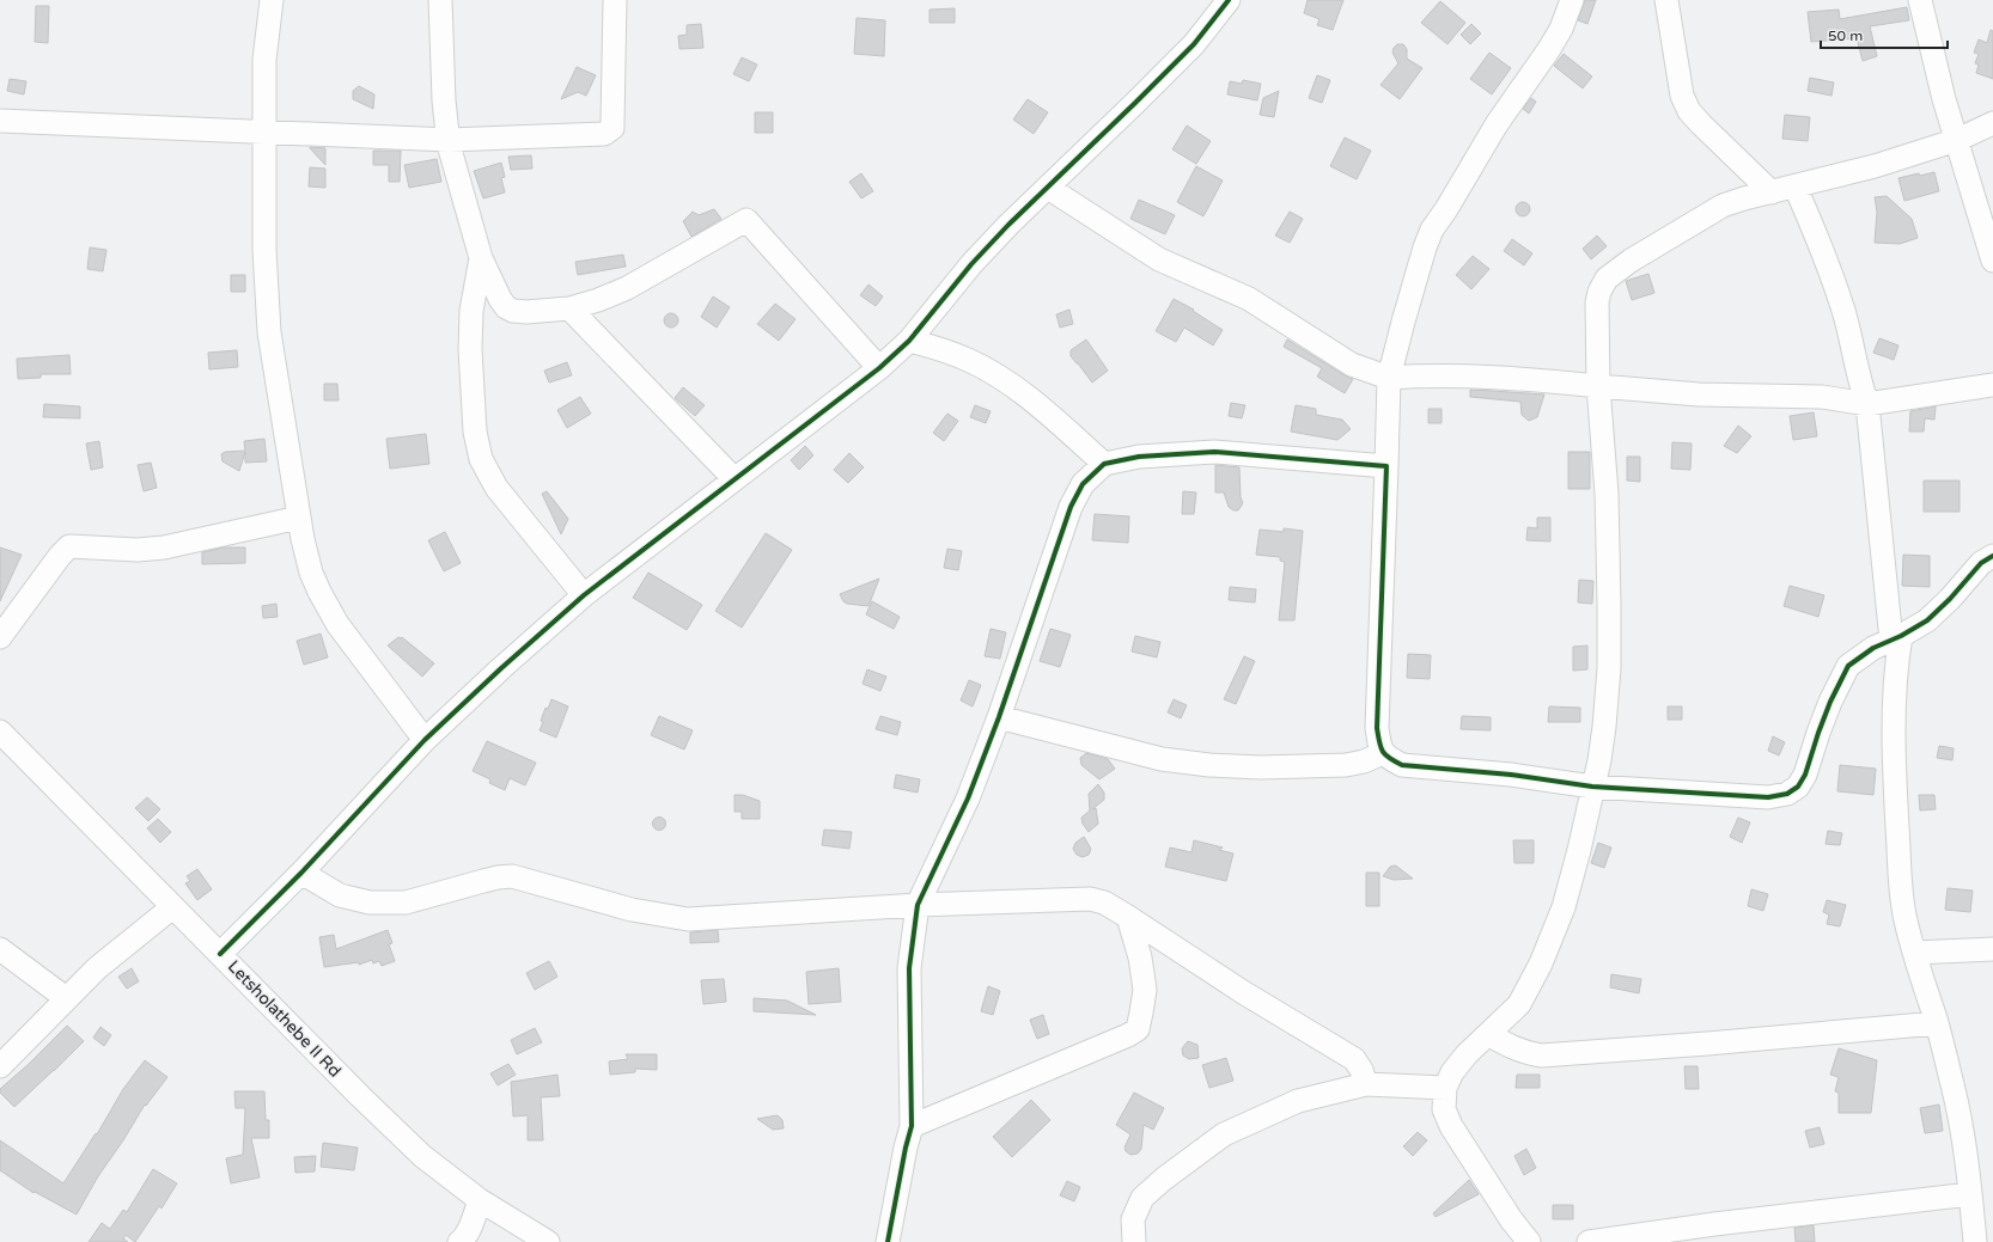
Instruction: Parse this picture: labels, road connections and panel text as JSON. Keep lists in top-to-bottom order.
{
  "streets": {
    "street": ["Letsholathebe II Rd"]
  },
  "scale_bar": "50 m"
}
